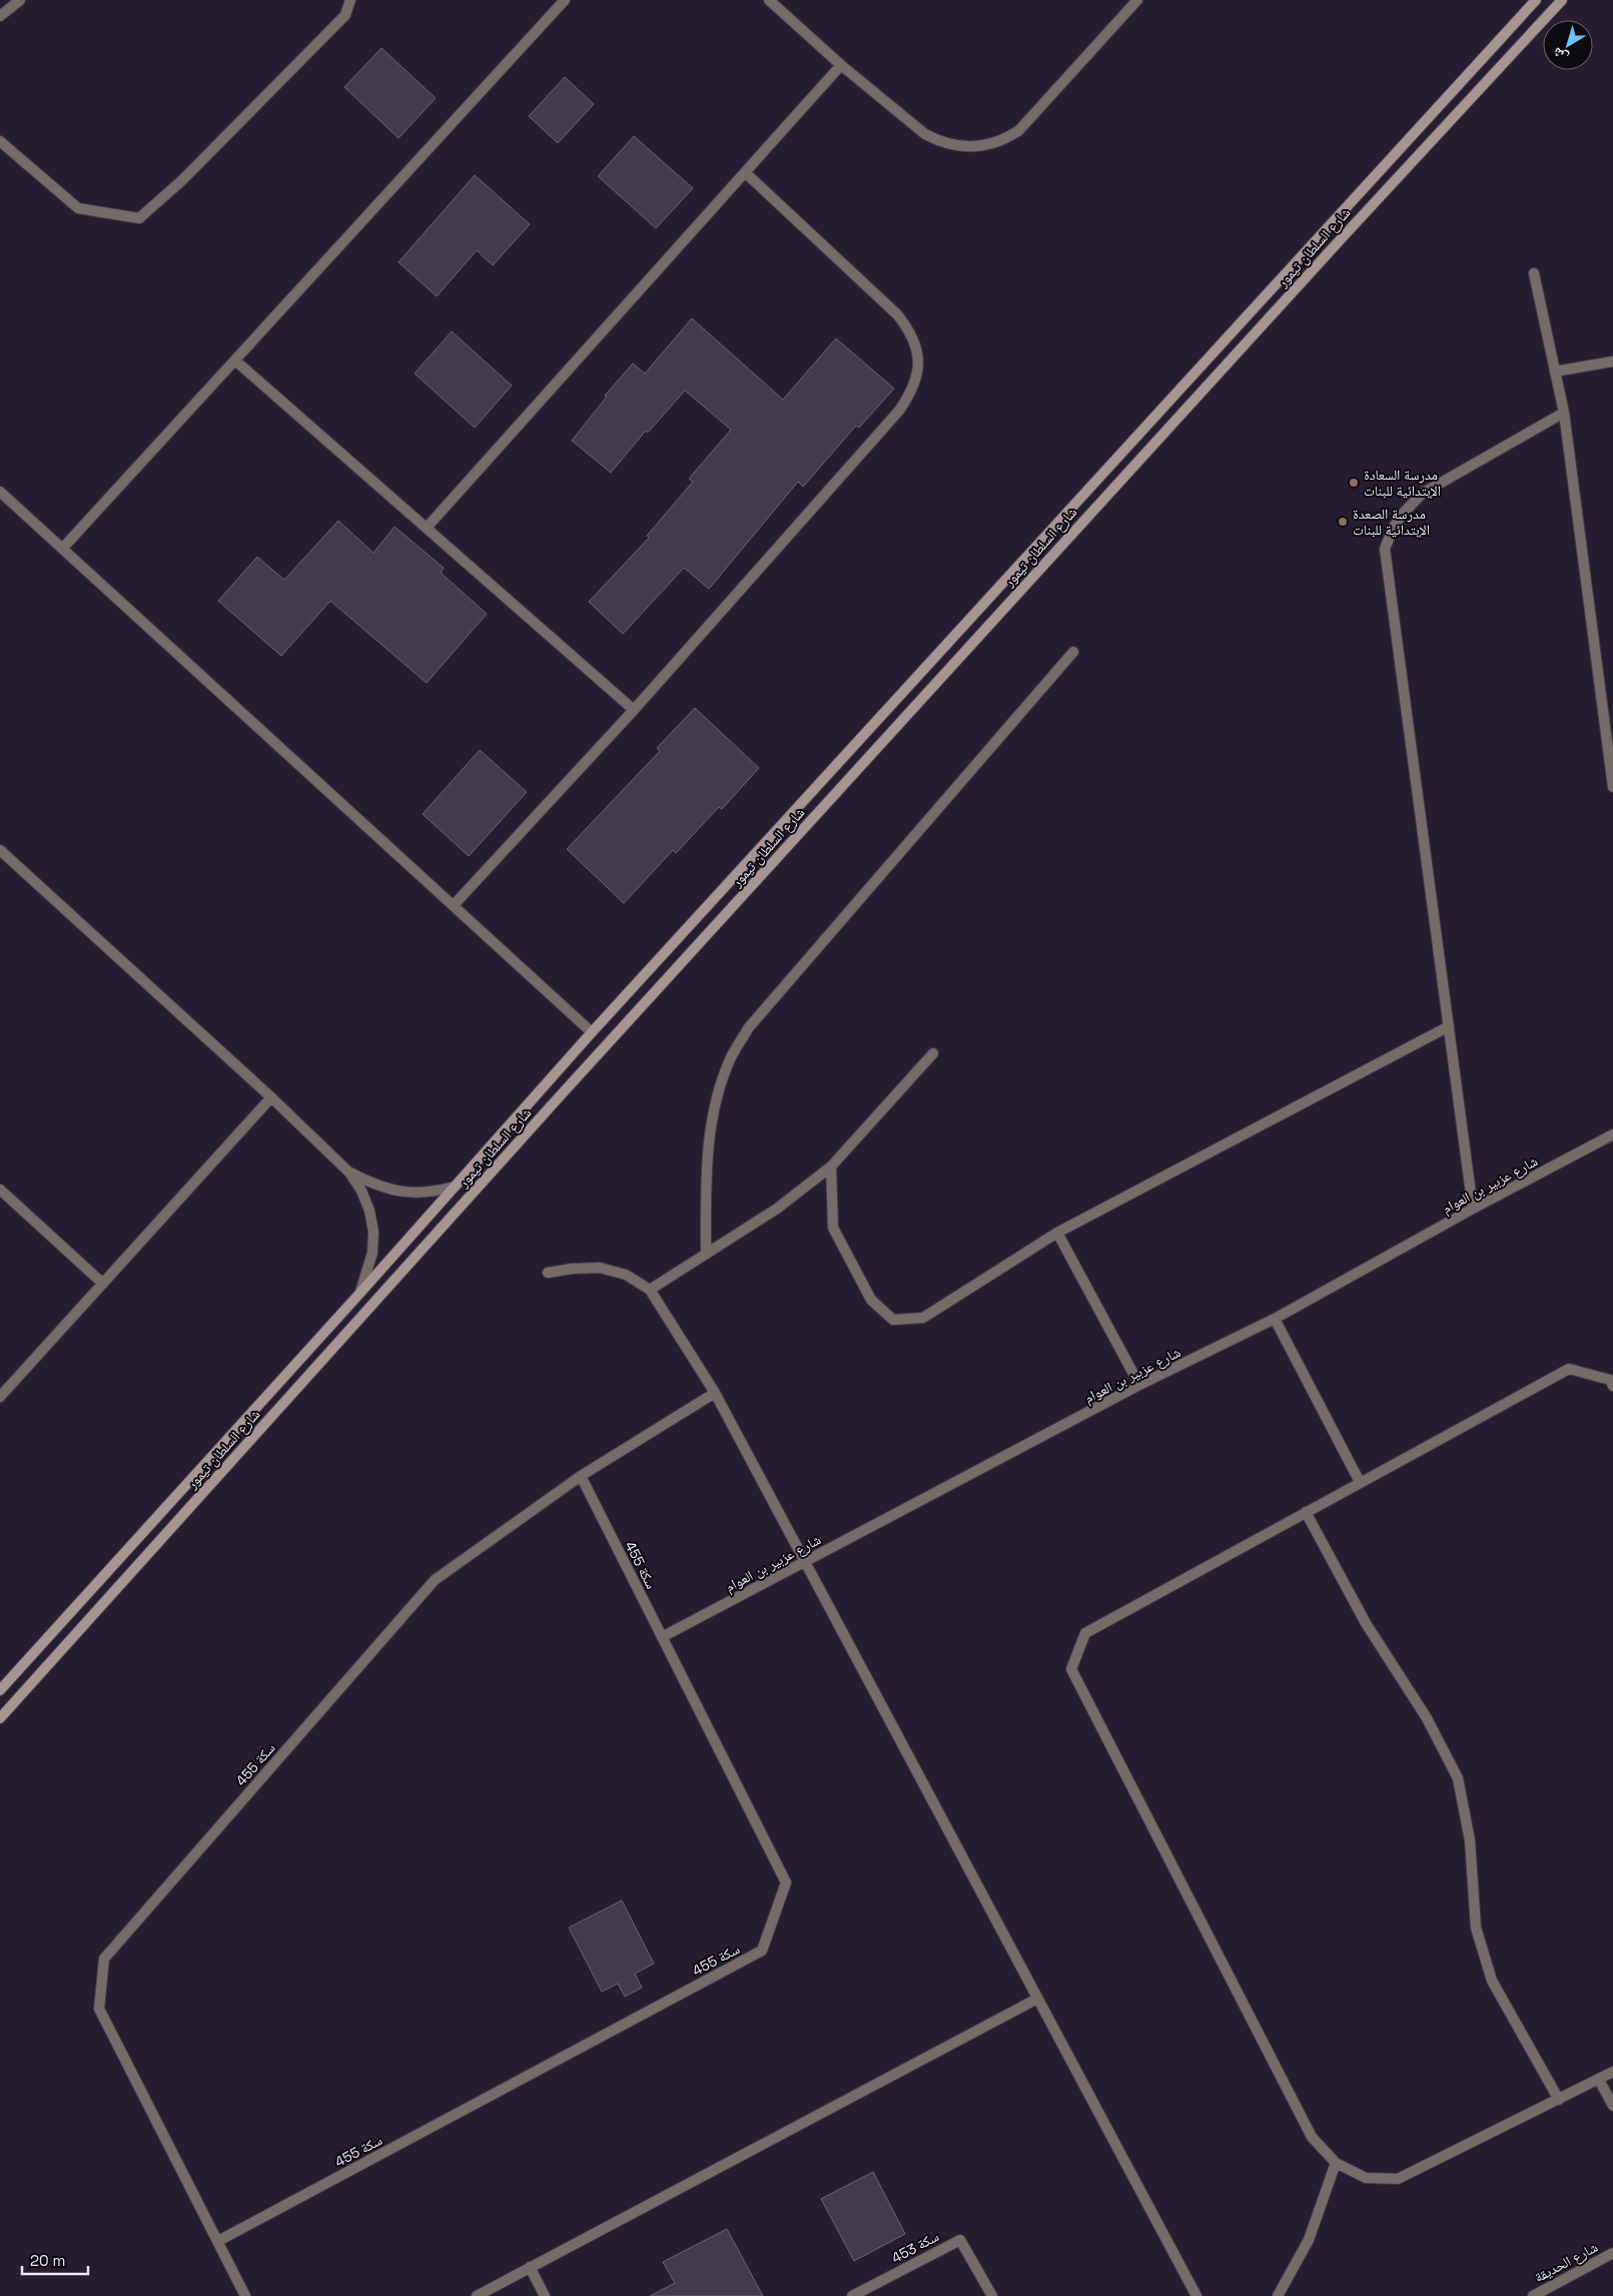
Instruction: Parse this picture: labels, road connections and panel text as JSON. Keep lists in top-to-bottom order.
{
  "streets": {
    "main road": ["شارع السلطان تيمور"],
    "street": [
      "شارع عزبير بن العوام",
      "سكة 455",
      "سكة 453",
      "شارع الحديقة"
    ]
  },
  "crossings": [
    ["شارع عزبير بن العوام", "سكة 455"]
  ],
  "places": ["مدرسة السعادة الإبتدائية للبنات", "مدرسة الصعدة الإبتدائية للبنات"],
  "scale_bar": "20 m",
  "north": "bottom left"
}
